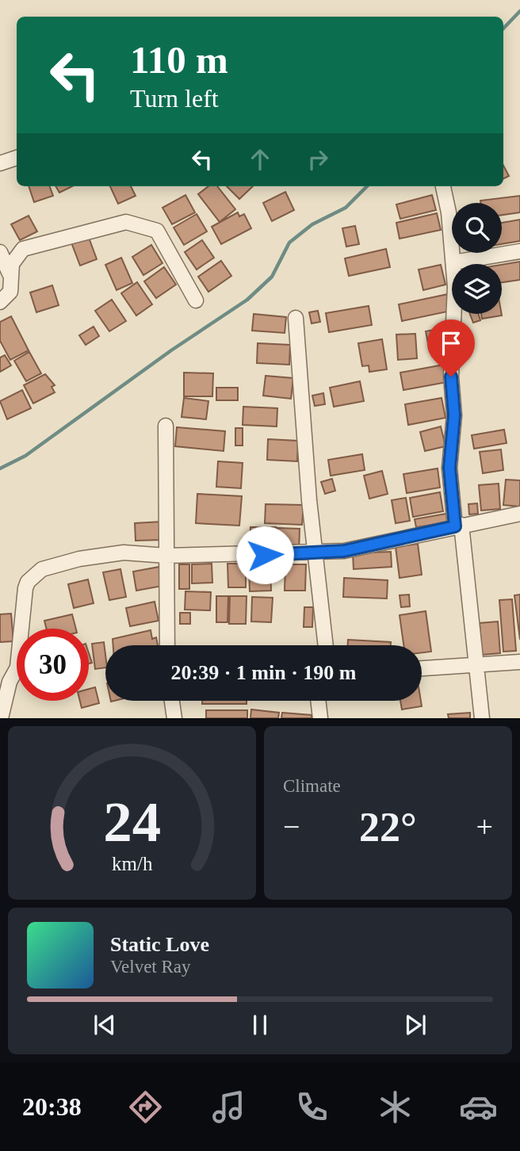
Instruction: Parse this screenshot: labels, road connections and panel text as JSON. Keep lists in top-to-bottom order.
{
  "page": {
    "turn": ["110 m", "Turn left"],
    "limit": "30",
    "trip": "20:39 · 1 min · 190 m",
    "tile": "Climate",
    "heat": ["−", "22°", "+"],
    "song": ["Static Love", "Velvet Ray"],
    "tabs": "20:38",
    "gauge": ["24", "km/h"]
  }
}
